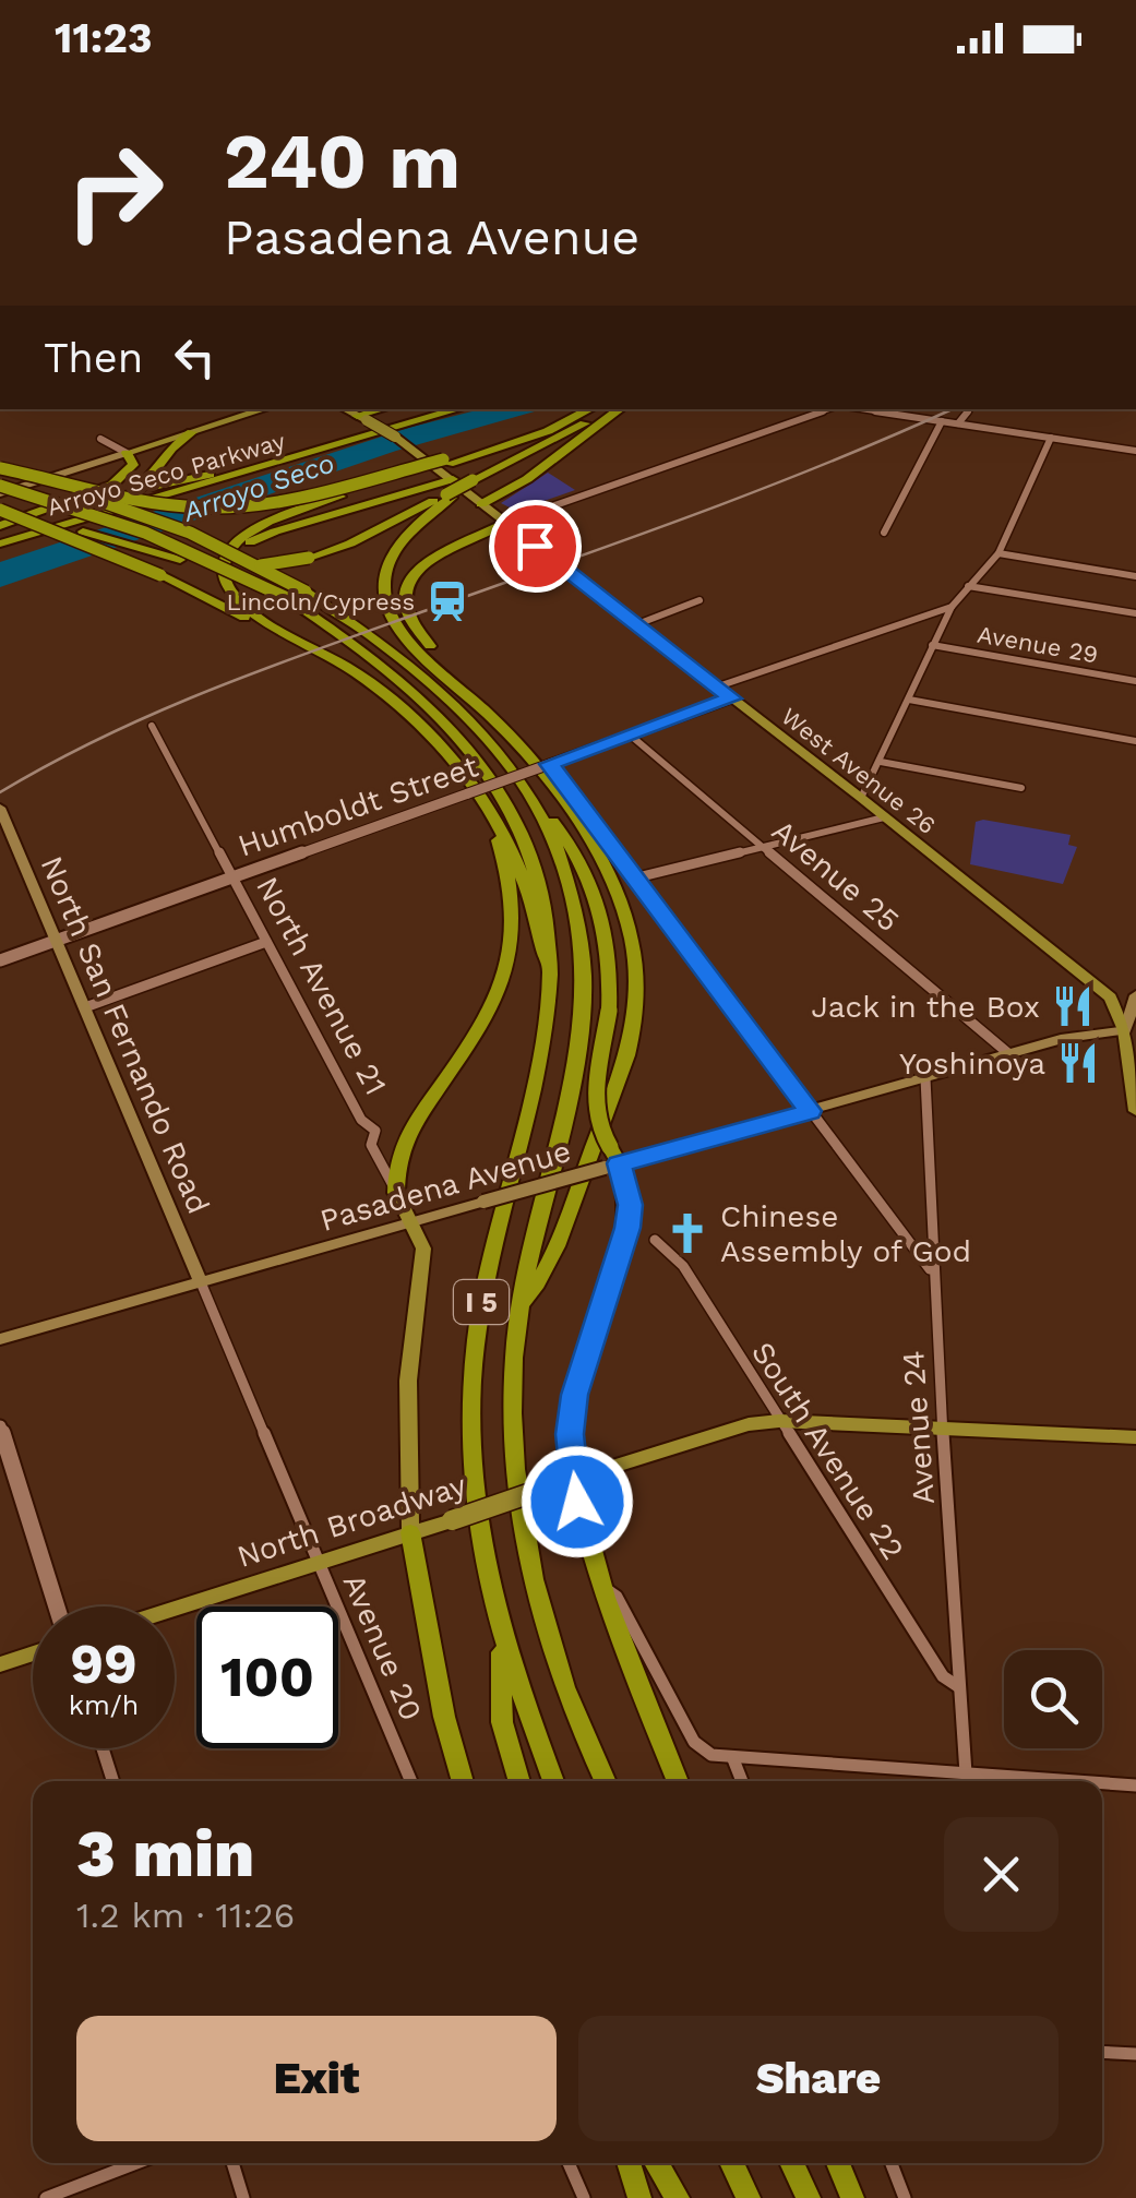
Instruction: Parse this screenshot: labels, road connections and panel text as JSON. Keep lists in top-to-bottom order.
{
  "streets": {
    "highway": ["Arroyo Seco Parkway", "I 5"],
    "main road": [
      "West Avenue 26",
      "North Avenue 21",
      "North San Fernando Road",
      "Pasadena Avenue",
      "North Broadway"
    ],
    "street": [
      "Avenue 29",
      "Humboldt Street",
      "Avenue 25",
      "Avenue 24",
      "South Avenue 22",
      "Avenue 20"
    ]
  },
  "crossings": [
    ["West Avenue 26", "Humboldt Street"],
    ["West Avenue 26", "Pasadena Avenue"],
    ["Humboldt Street", "Avenue 25"],
    ["Humboldt Street", "North Avenue 21"],
    ["Humboldt Street", "North San Fernando Road"],
    ["Avenue 25", "Pasadena Avenue"],
    ["North Avenue 21", "Pasadena Avenue"],
    ["North Avenue 21", "North Broadway"],
    ["North San Fernando Road", "Pasadena Avenue"],
    ["North San Fernando Road", "Avenue 20"],
    ["Pasadena Avenue", "Avenue 24"],
    ["Pasadena Avenue", "Avenue 20"],
    ["Avenue 24", "South Avenue 22"],
    ["Avenue 24", "North Broadway"],
    ["South Avenue 22", "North Broadway"],
    ["North Broadway", "Avenue 20"]
  ],
  "water": ["Arroyo Seco"],
  "places": {
    "station": ["Lincoln/Cypress"],
    "restaurant": ["Jack in the Box", "Yoshinoya"],
    "church": ["Chinese Assembly of God"]
  },
  "page": {
    "status": "11:23",
    "turn": ["240 m", "Pasadena Avenue"],
    "then": "Then",
    "speed": "99 km/h",
    "limit": "100",
    "heading": ["3 min", "1.2 km · 11:26"],
    "buttons": ["Exit", "Share"]
  }
}
